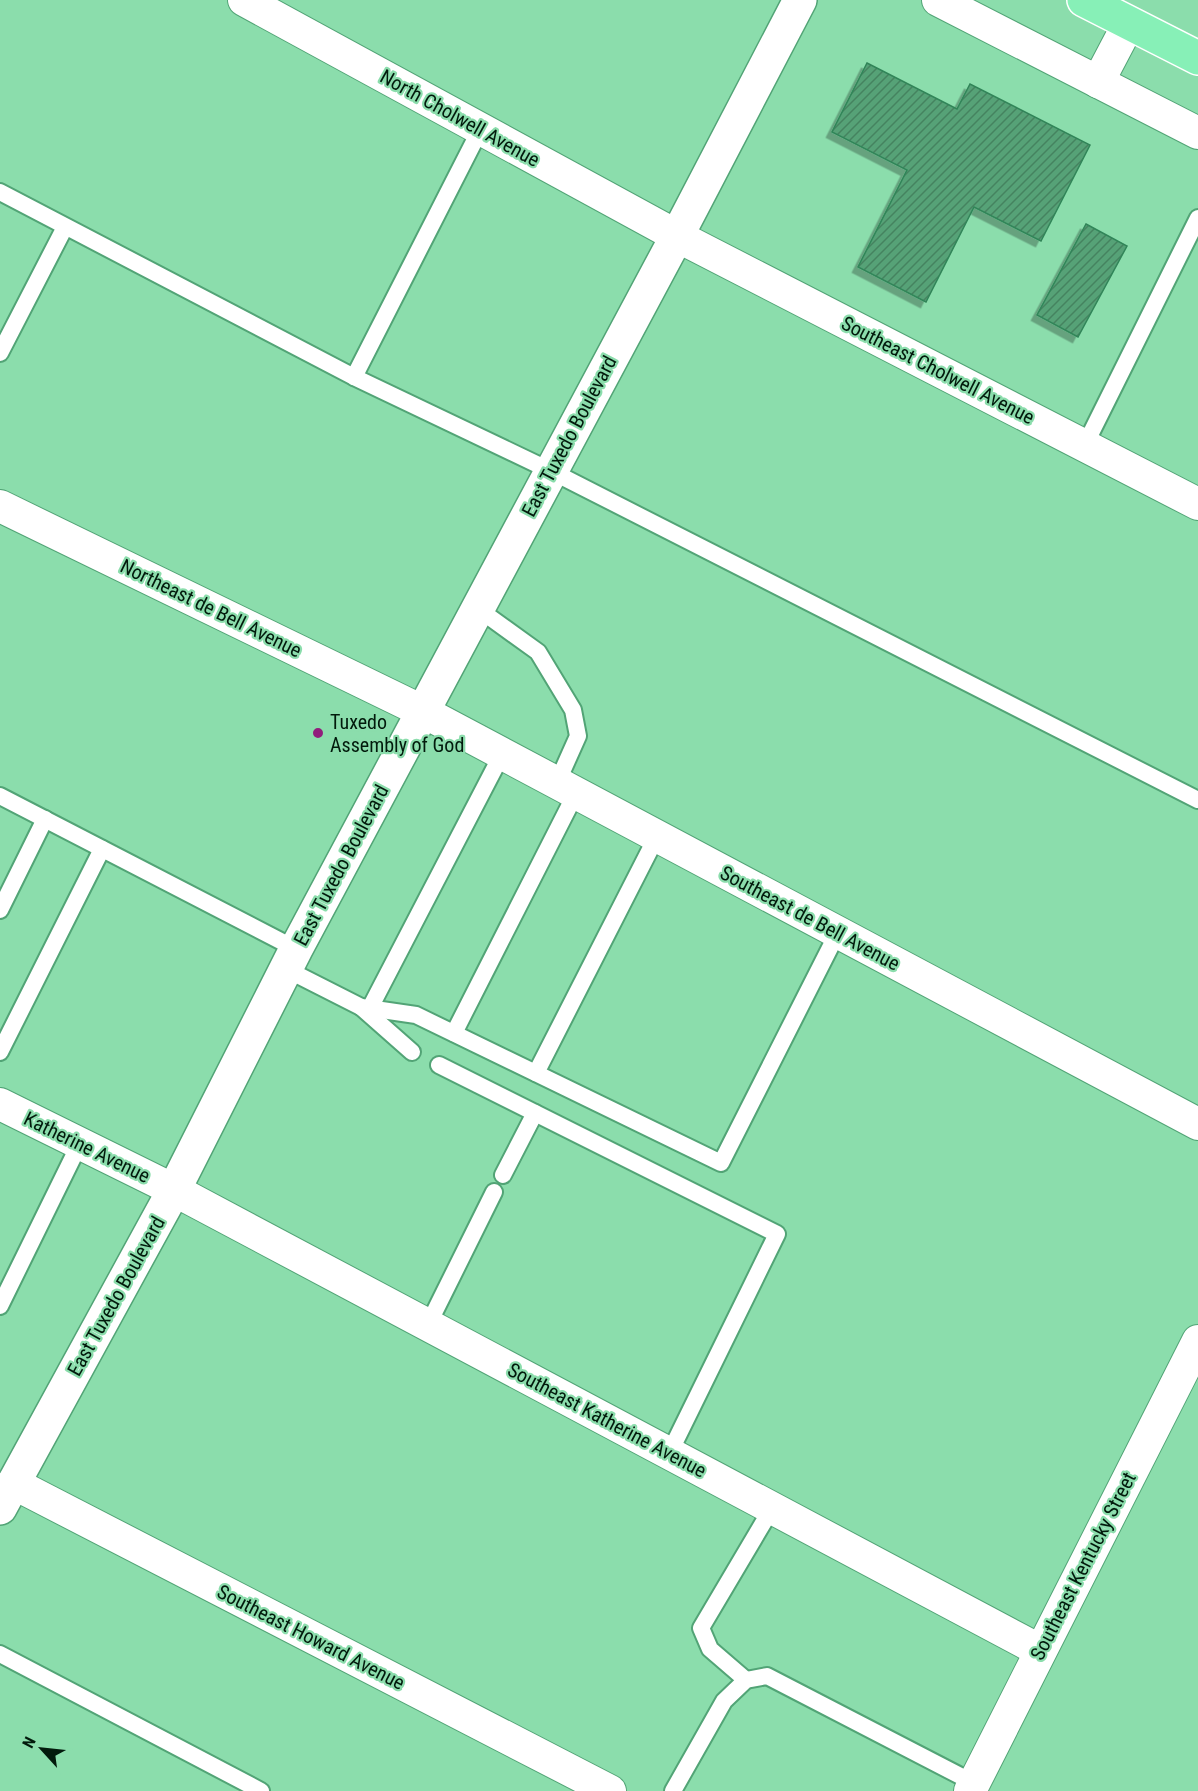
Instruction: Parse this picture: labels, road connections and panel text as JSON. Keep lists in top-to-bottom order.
{
  "streets": {
    "main road": ["East Tuxedo Boulevard"],
    "street": [
      "North Cholwell Avenue",
      "Southeast Cholwell Avenue",
      "Northeast de Bell Avenue",
      "Southeast de Bell Avenue",
      "Katherine Avenue",
      "Southeast Katherine Avenue",
      "Southeast Kentucky Street",
      "Southeast Howard Avenue"
    ]
  },
  "crossings": [
    ["North Cholwell Avenue", "Southeast Cholwell Avenue"],
    ["North Cholwell Avenue", "East Tuxedo Boulevard"],
    ["Southeast Cholwell Avenue", "East Tuxedo Boulevard"],
    ["East Tuxedo Boulevard", "Northeast de Bell Avenue"],
    ["East Tuxedo Boulevard", "Southeast de Bell Avenue"],
    ["East Tuxedo Boulevard", "Katherine Avenue"],
    ["East Tuxedo Boulevard", "Southeast Katherine Avenue"],
    ["East Tuxedo Boulevard", "Southeast Howard Avenue"],
    ["Northeast de Bell Avenue", "Southeast de Bell Avenue"],
    ["Katherine Avenue", "Southeast Katherine Avenue"],
    ["Southeast Katherine Avenue", "Southeast Kentucky Street"]
  ],
  "places": ["Tuxedo Assembly of God"],
  "north": "top left"
}
